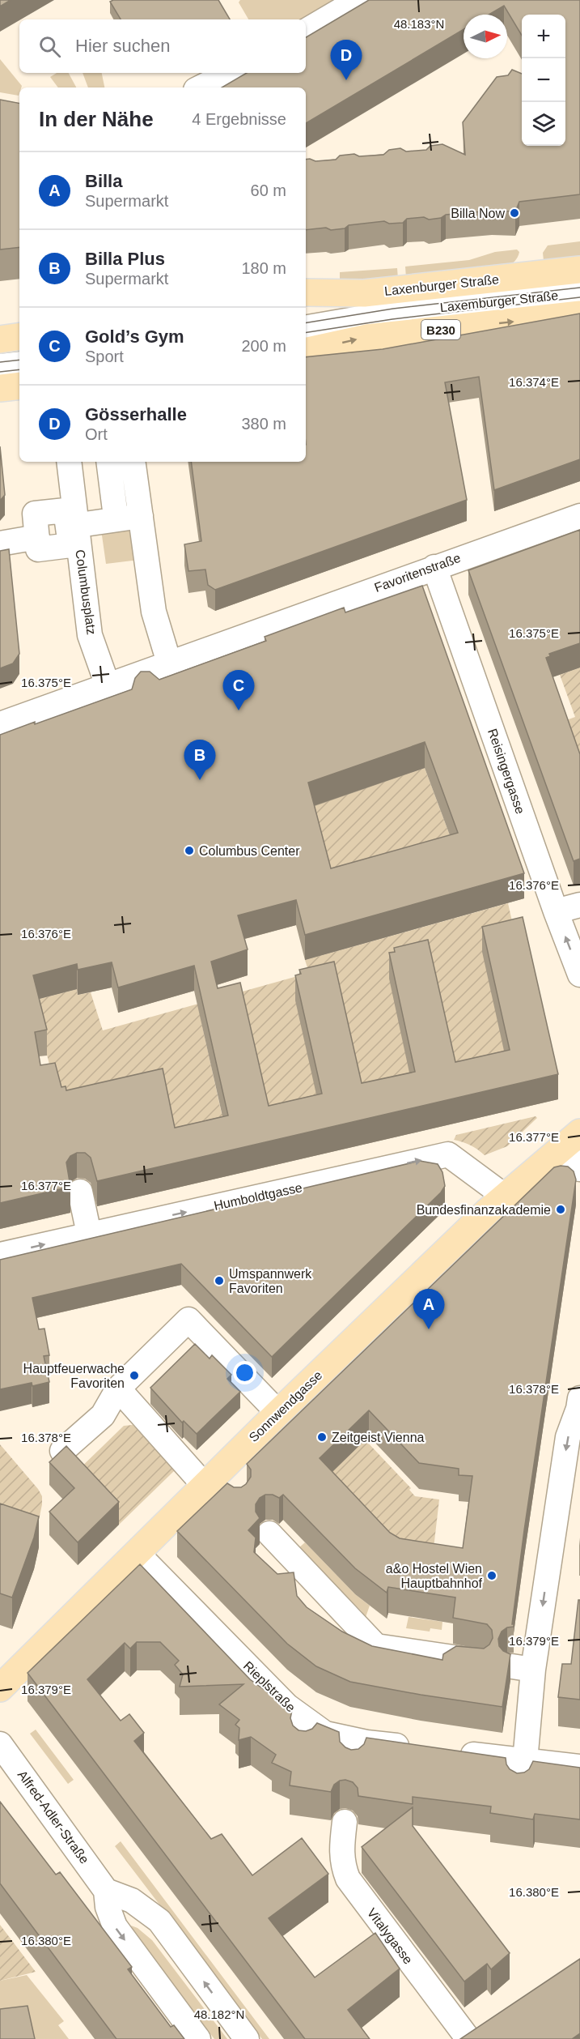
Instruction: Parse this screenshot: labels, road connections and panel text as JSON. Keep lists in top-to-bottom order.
{
  "streets": {
    "main road": ["Laxenburger Straße", "B230", "Sonnwendgasse"],
    "street": [
      "Laxemburger Straße",
      "Favoritenstraße",
      "Columbusplatz",
      "Reisingergasse",
      "Humboldtgasse",
      "Rieplstraße",
      "Alfred-Adler-Straße",
      "Vitalygasse"
    ]
  },
  "crossings": [
    ["Favoritenstraße", "Reisingergasse"],
    ["Humboldtgasse", "Sonnwendgasse"],
    ["Sonnwendgasse", "Rieplstraße"]
  ],
  "one_way": ["Humboldtgasse"],
  "places": [
    "Billa Now",
    "Columbus Center",
    "Bundesfinanzakademie",
    "Umspannwerk Favoriten",
    "Hauptfeuerwache Favoriten",
    "Zeitgeist Vienna",
    "a&o Hostel Wien Hauptbahnhof"
  ],
  "north": "right",
  "page": {
    "map_buttons": ["+", "−"],
    "search": "Hier suchen",
    "pins": [
      "D",
      "C",
      "B",
      "A"
    ],
    "heading": ["In der Nähe", "4 Ergebnisse"],
    "list": [
      {
        "mark": "A",
        "name": "Billa",
        "note": "Supermarkt",
        "value": "60 m"
      },
      {
        "mark": "B",
        "name": "Billa Plus",
        "note": "Supermarkt",
        "value": "180 m"
      },
      {
        "mark": "C",
        "name": "Gold’s Gym",
        "note": "Sport",
        "value": "200 m"
      },
      {
        "mark": "D",
        "name": "Gösserhalle",
        "note": "Ort",
        "value": "380 m"
      }
    ]
  },
  "coordinates": [
    "48.183°N",
    "16.374°E",
    "16.375°E",
    "16.376°E",
    "16.377°E",
    "16.378°E",
    "16.379°E",
    "16.380°E",
    "48.182°N"
  ]
}
